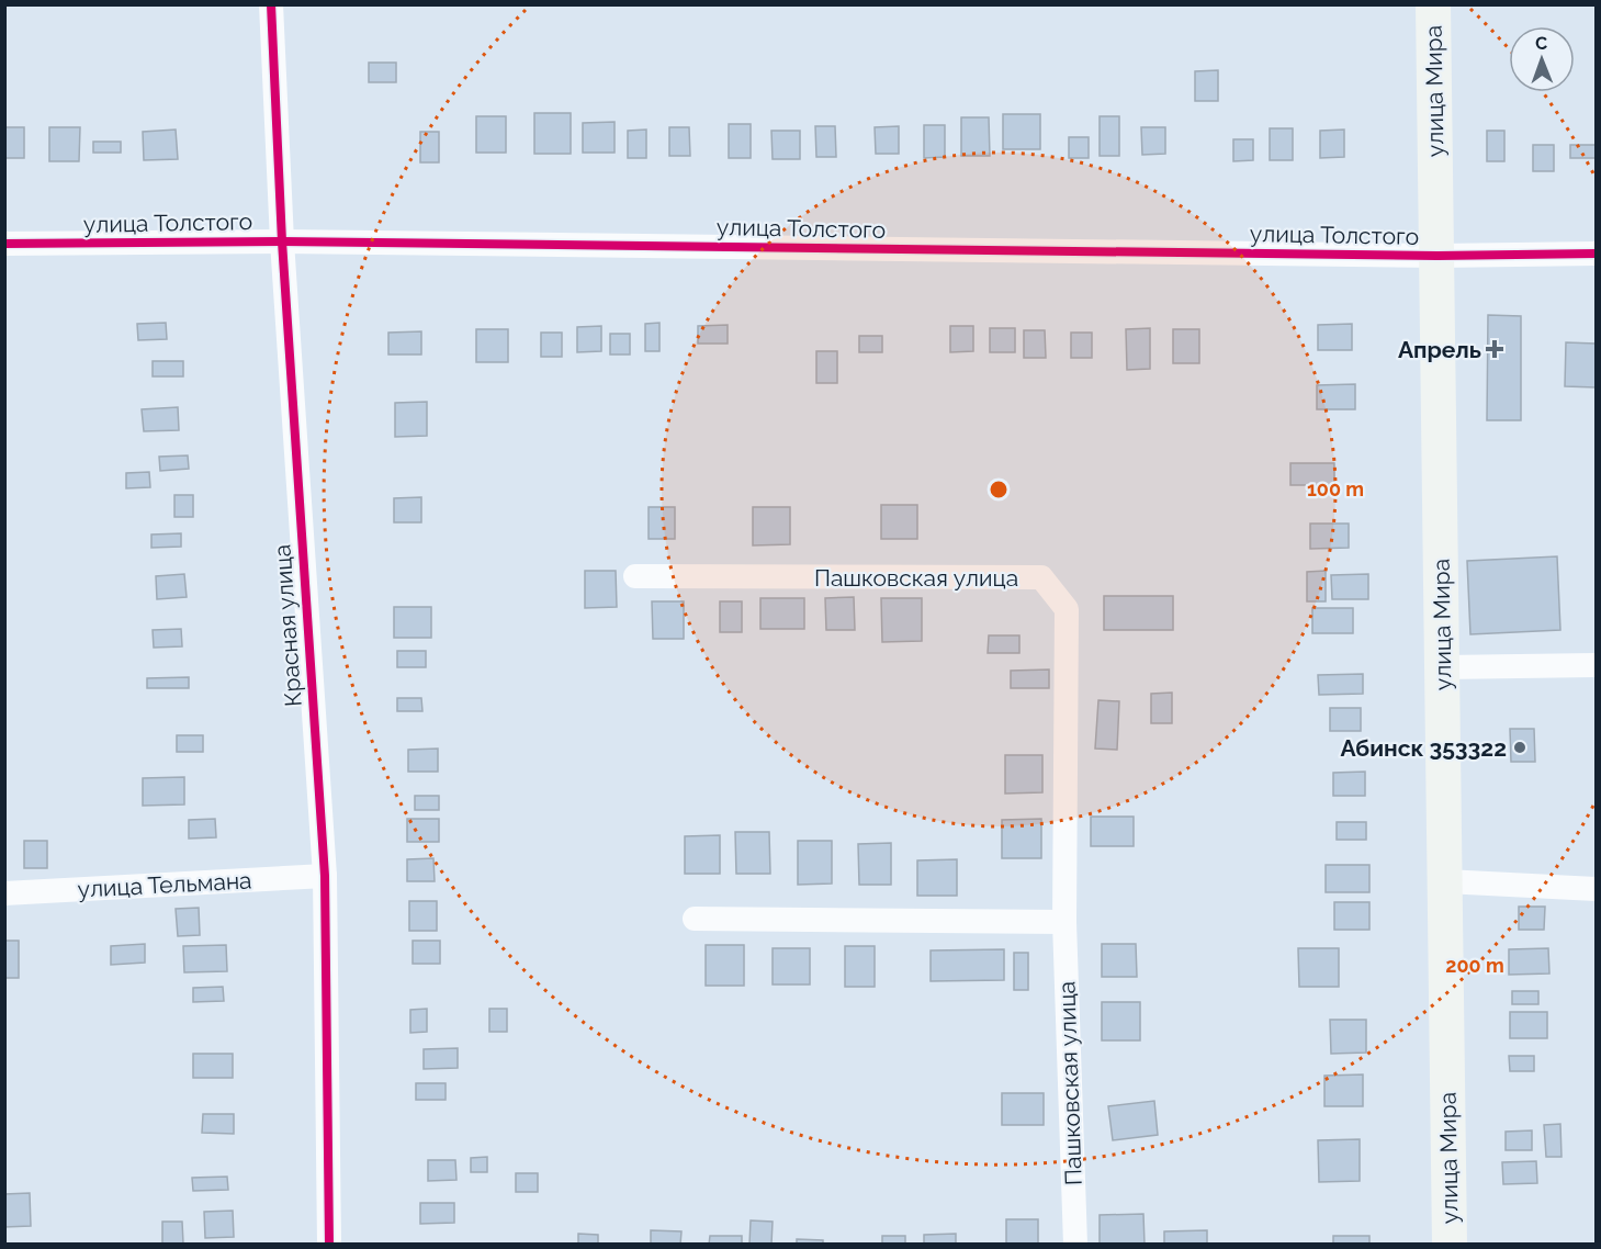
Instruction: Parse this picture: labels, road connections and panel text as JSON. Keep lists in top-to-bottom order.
{
  "streets": {
    "main road": ["улица Мира"],
    "street": [
      "улица Толстого",
      "Пашковская улица",
      "Красная улица",
      "улица Тельмана"
    ]
  },
  "crossings": [
    ["улица Мира", "улица Толстого"],
    ["улица Толстого", "Красная улица"],
    ["Красная улица", "улица Тельмана"]
  ],
  "places": {
    "health": ["Апрель"],
    "other": ["Абинск 353322"]
  },
  "north": "top",
  "rings": ["100 m", "200 m"]
}
